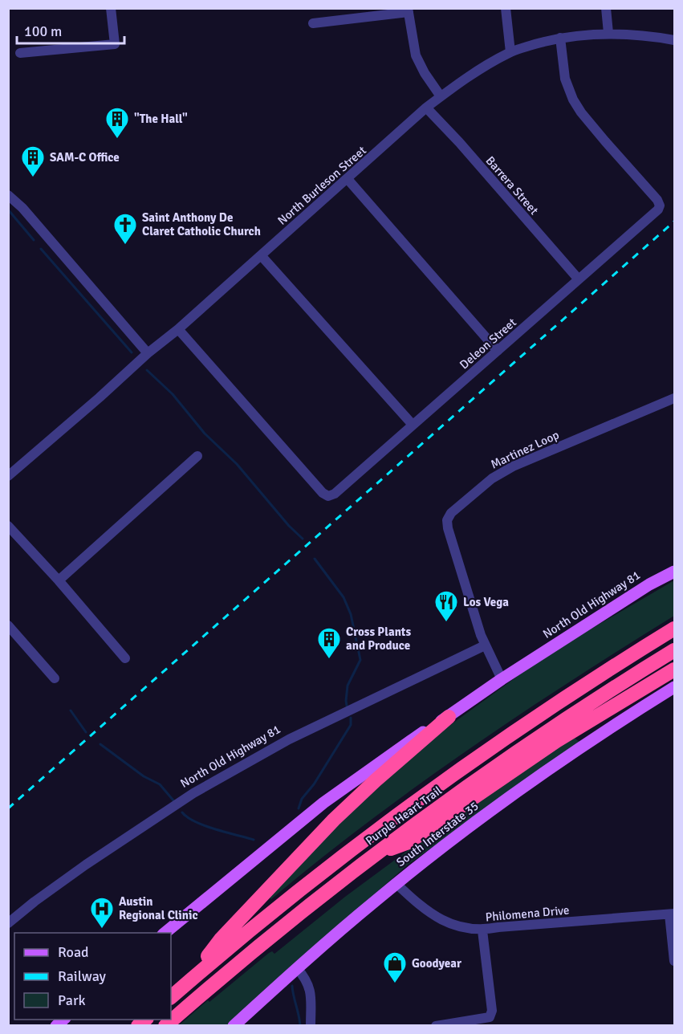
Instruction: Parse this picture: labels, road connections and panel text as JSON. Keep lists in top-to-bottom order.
{
  "streets": {
    "highway": ["Purple Heart Trail"],
    "main road": ["North Old Highway 81", "South Interstate 35"],
    "street": [
      "North Burleson Street",
      "Barrera Street",
      "Deleon Street",
      "Martinez Loop",
      "Philomena Drive"
    ]
  },
  "crossings": [
    ["North Burleson Street", "Barrera Street"],
    ["North Burleson Street", "Deleon Street"],
    ["Barrera Street", "Deleon Street"],
    ["Martinez Loop", "North Old Highway 81"],
    ["South Interstate 35", "Philomena Drive"]
  ],
  "places": {
    "building": ["\"The Hall\"", "SAM-C Office", "Cross Plants and Produce"],
    "church": ["Saint Anthony De Claret Catholic Church"],
    "restaurant": ["Los Vega"],
    "hospital": ["Austin Regional Clinic"],
    "shop": ["Goodyear"]
  },
  "legend": ["Road", "Railway", "Park"],
  "scale_bar": "100 m"
}
